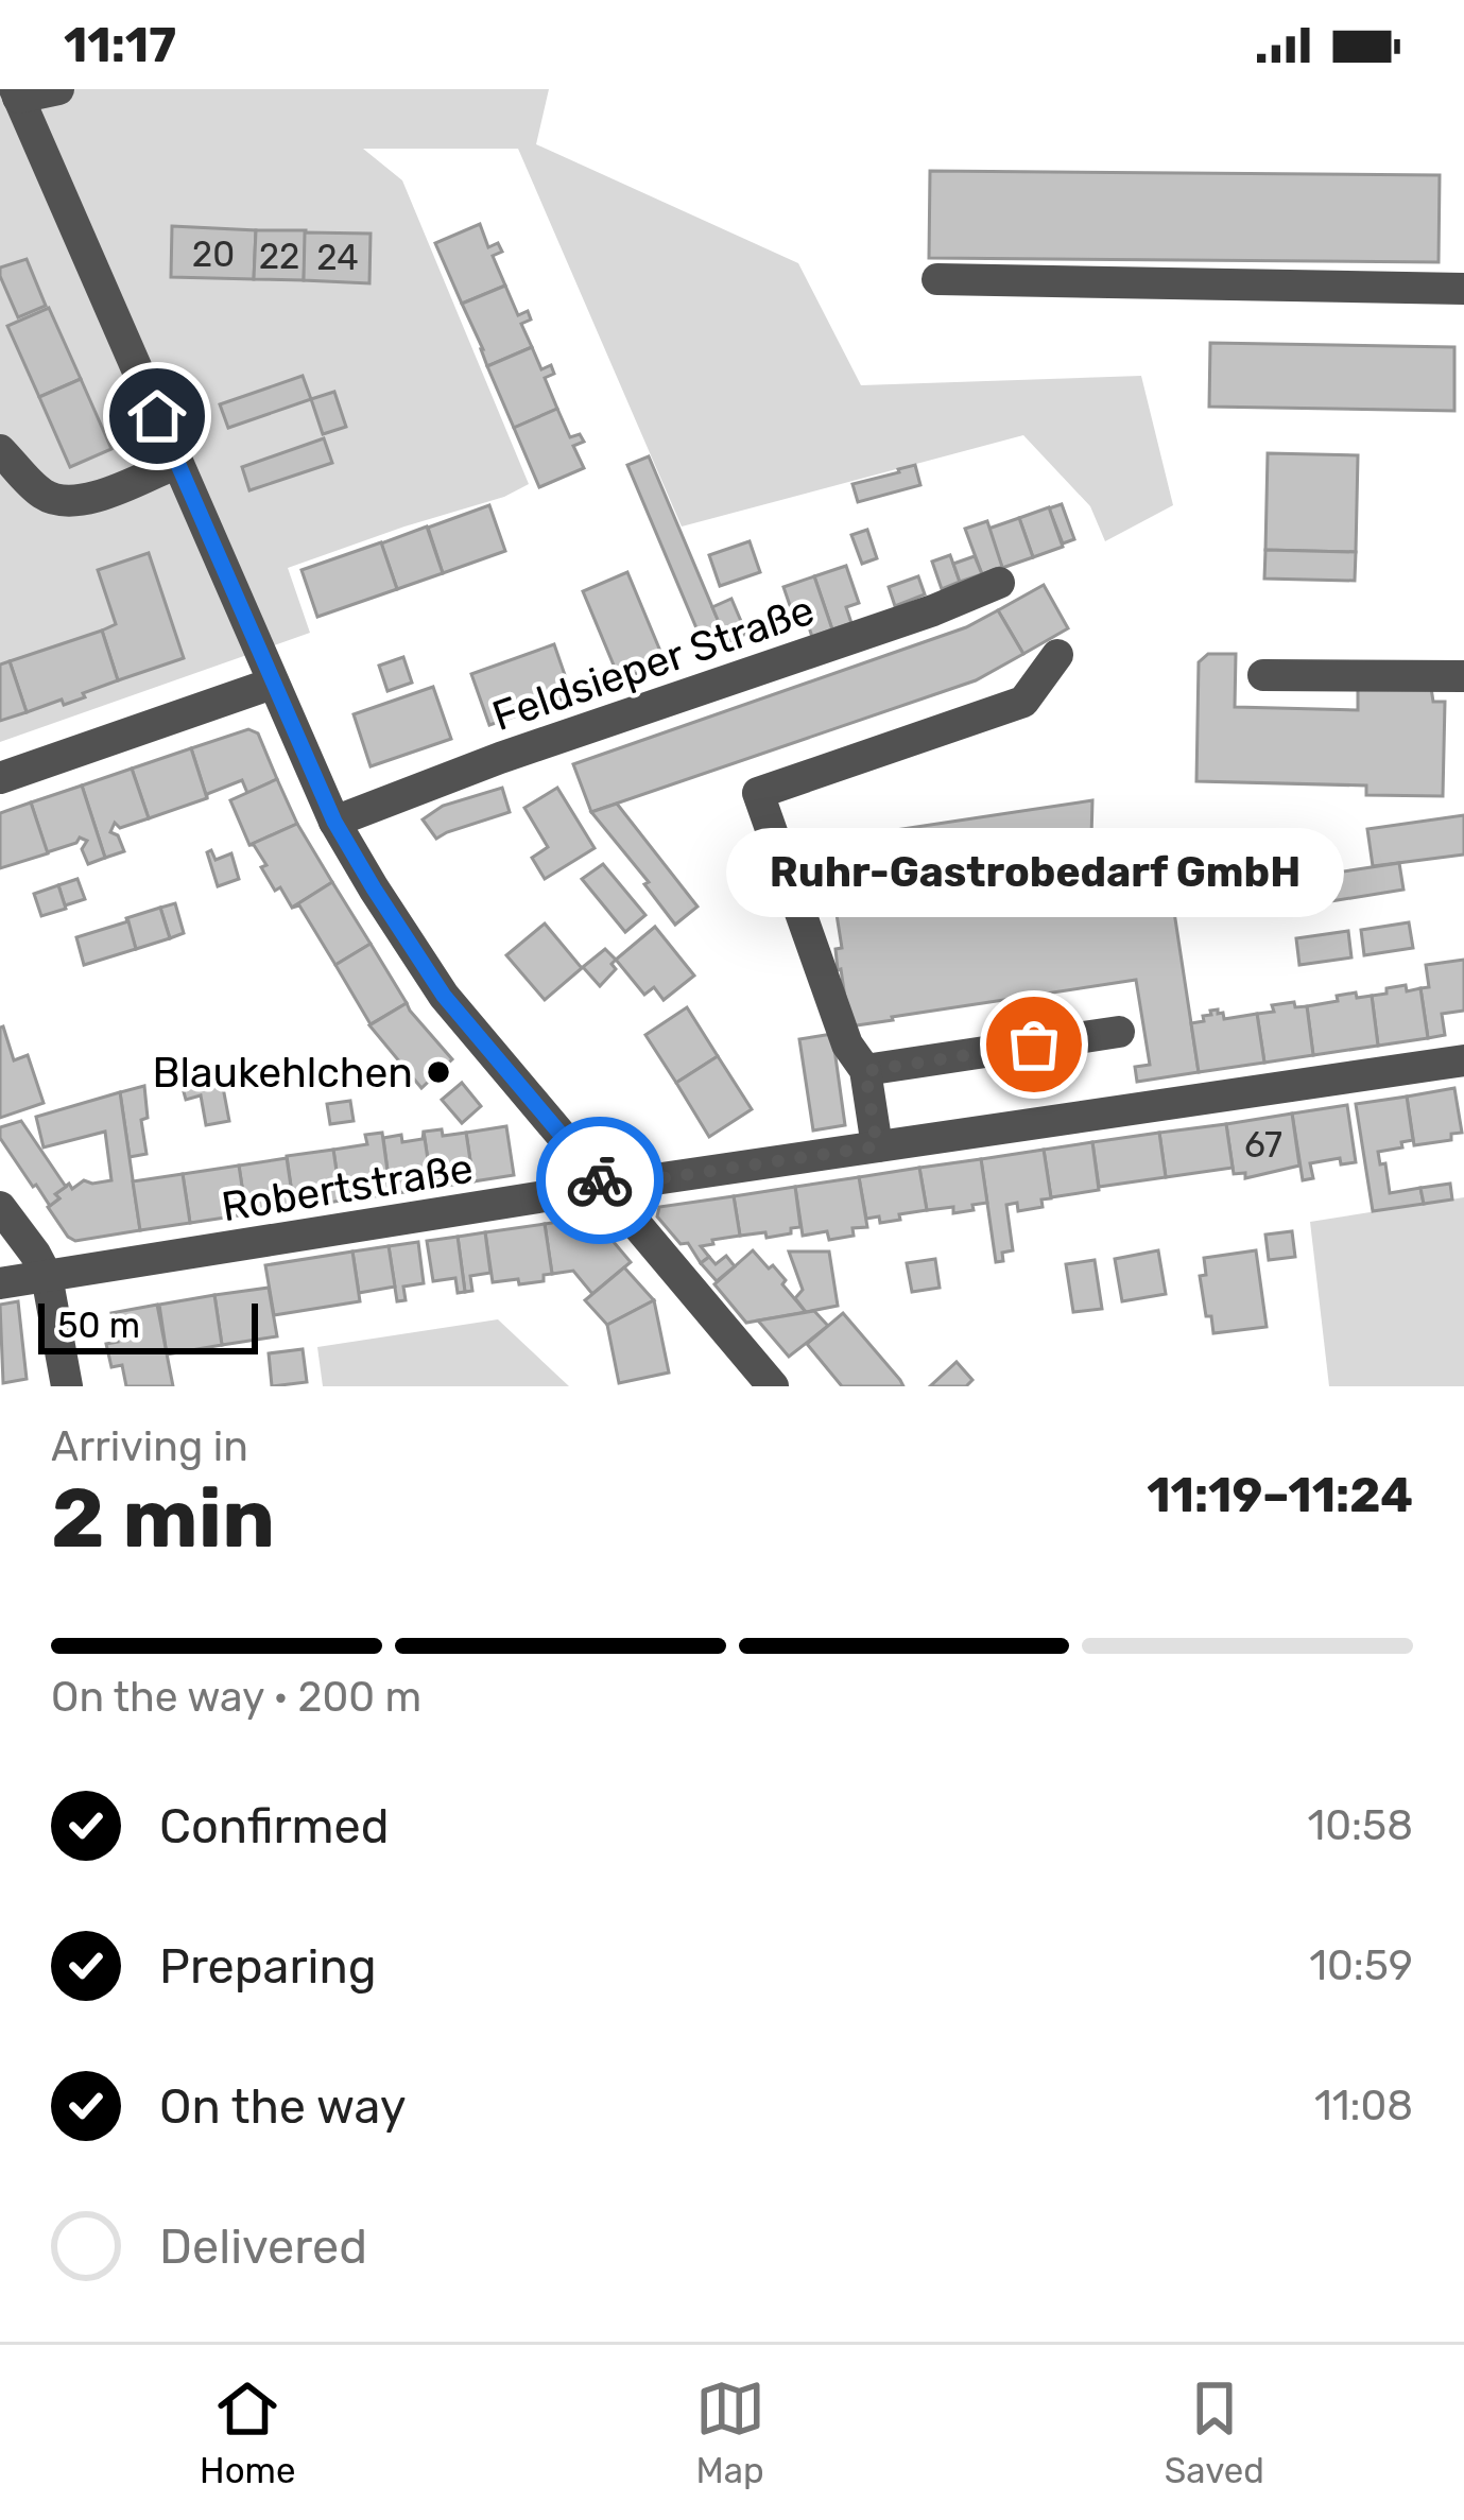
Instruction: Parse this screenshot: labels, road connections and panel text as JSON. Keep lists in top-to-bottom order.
{
  "streets": {
    "street": ["Feldsieper Straße", "Robertstraße"]
  },
  "places": ["Ruhr-Gastrobedarf GmbH", "Blaukehlchen"],
  "house_numbers": [
    "20",
    "22",
    "24",
    "67"
  ],
  "scale_bar": "50 m",
  "page": {
    "status": "11:17",
    "bubble": "Ruhr-Gastrobedarf GmbH",
    "scale": "50 m",
    "heading": ["2 min", "Arriving in", "11:19–11:24"],
    "bar": "On the way · 200 m",
    "list": [
      ["Confirmed", "10:58"],
      ["Preparing", "10:59"],
      ["On the way", "11:08"],
      "Delivered"
    ],
    "tabs": ["Home", "Map", "Saved"]
  }
}
